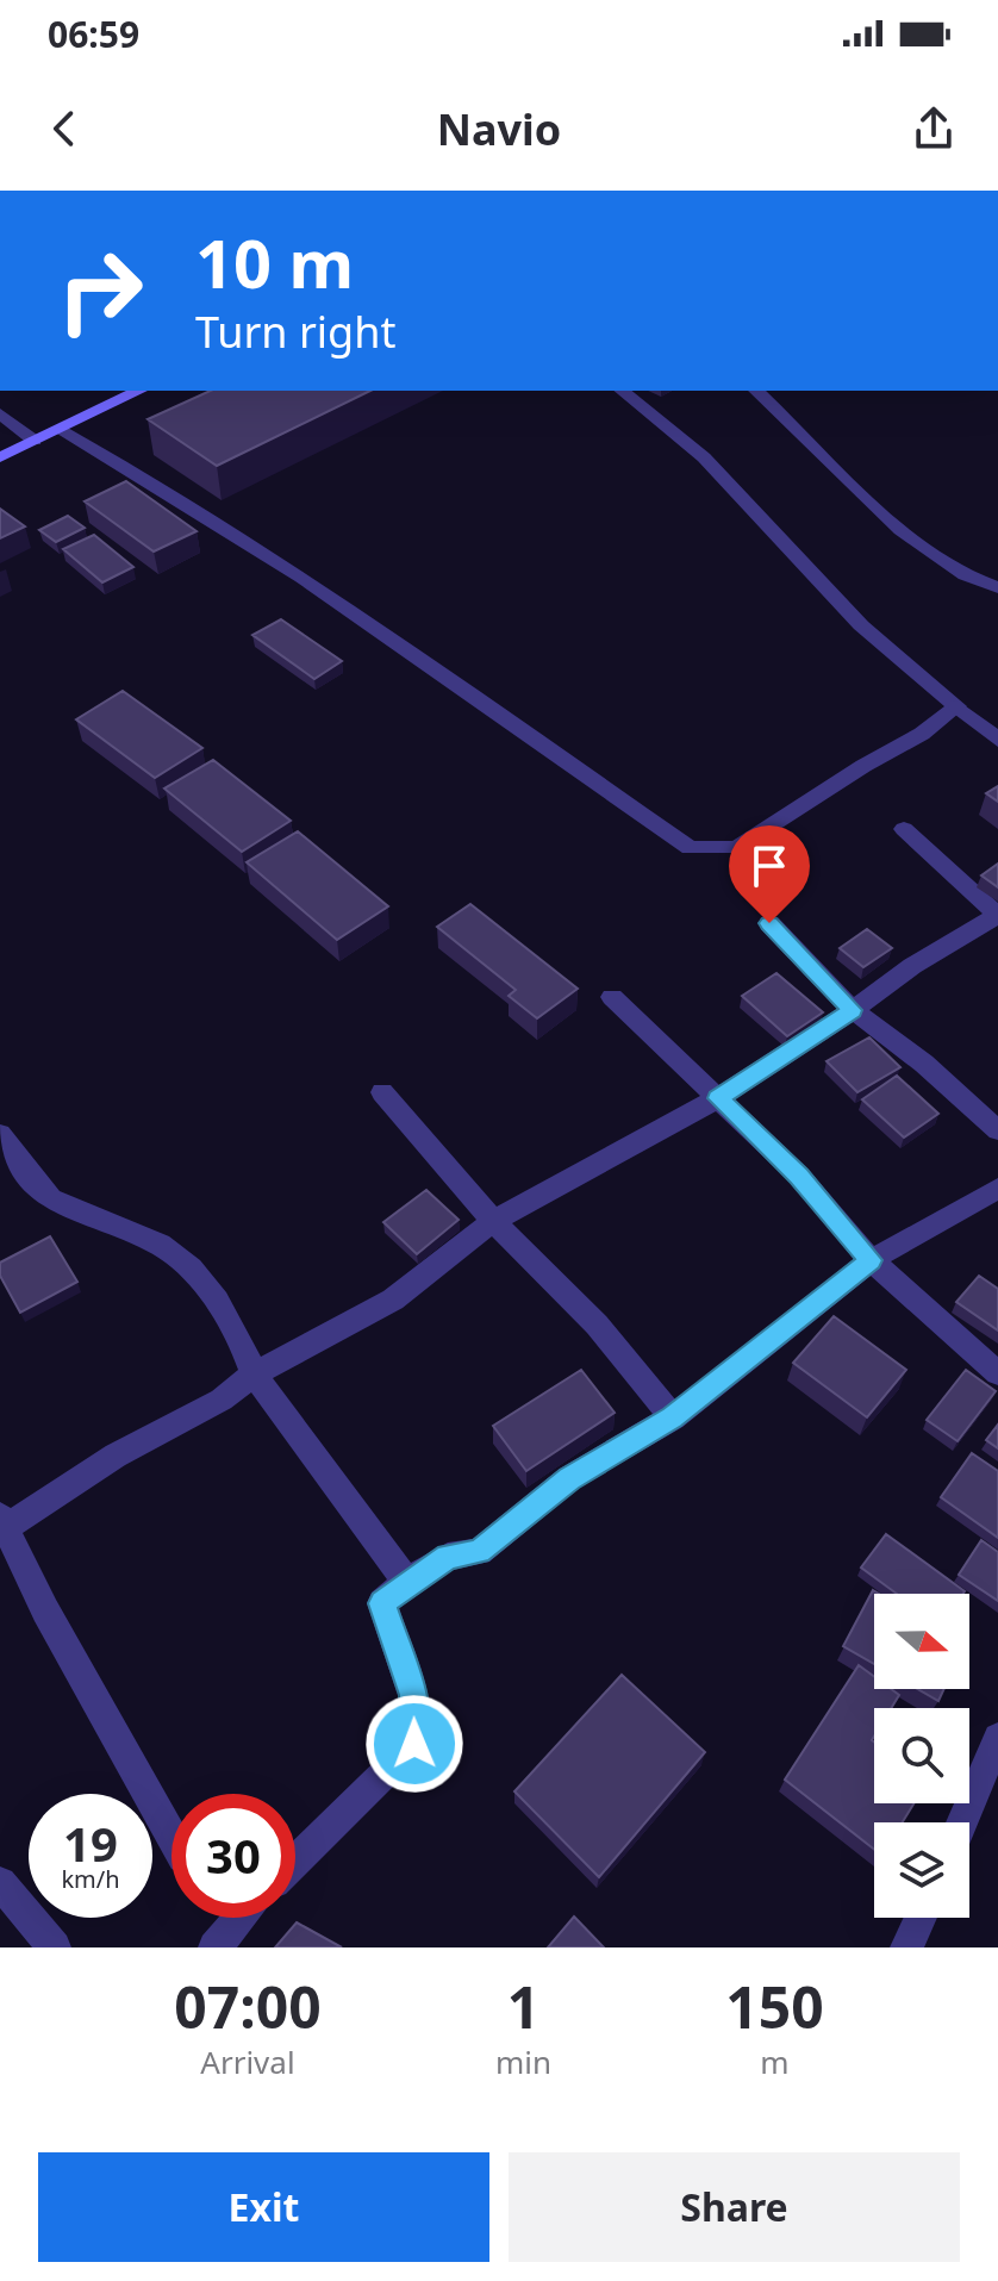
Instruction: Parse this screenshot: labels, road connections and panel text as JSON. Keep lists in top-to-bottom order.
{
  "north": "right",
  "page": {
    "status": "06:59",
    "header": "Navio",
    "turn": ["10 m", "Turn right"],
    "speed": "19 km/h",
    "limit": "30",
    "eta": [
      "07:00",
      "Arrival",
      "1",
      "min",
      "150",
      "m"
    ],
    "buttons": ["Exit", "Share"]
  }
}
